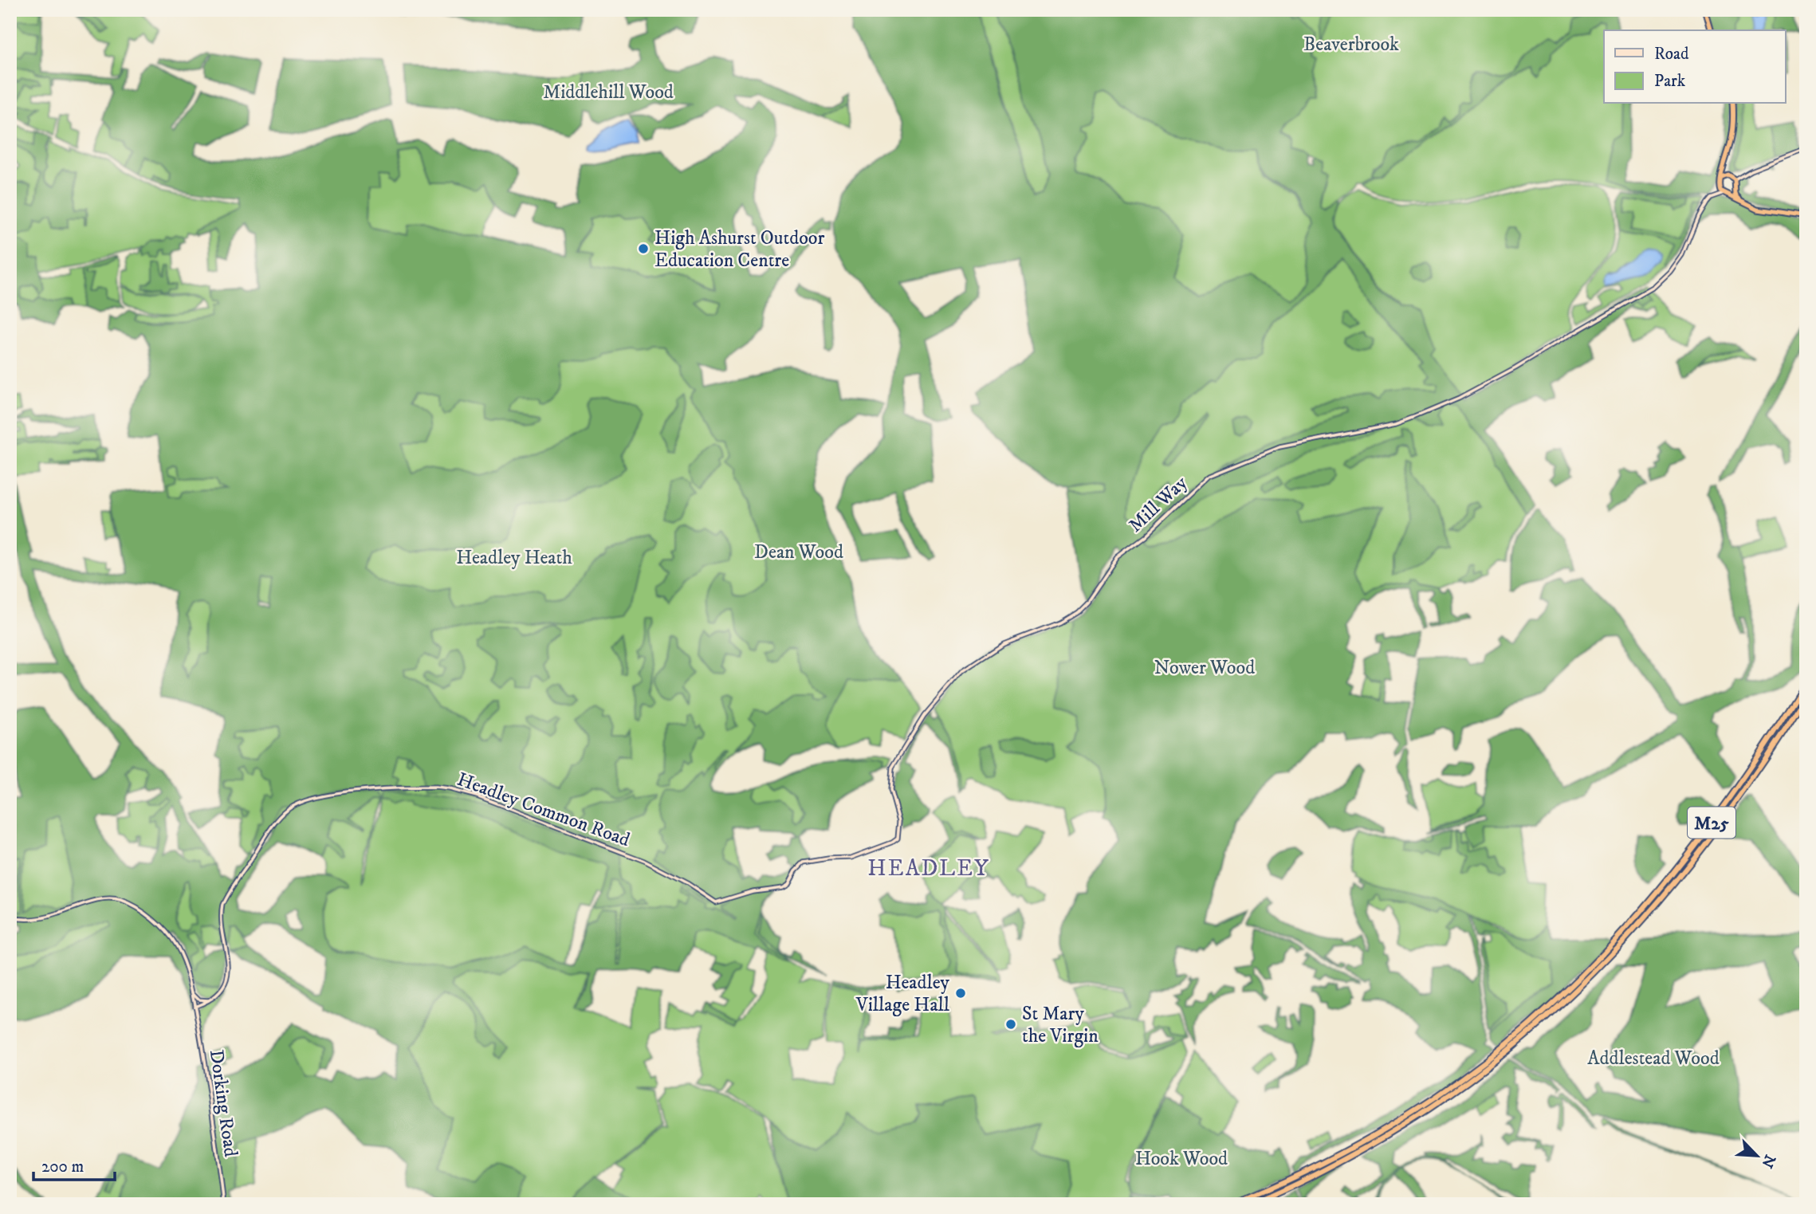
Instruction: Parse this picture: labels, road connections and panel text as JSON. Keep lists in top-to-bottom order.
{
  "streets": {
    "highway": ["M25"],
    "main road": ["Mill Way", "Headley Common Road", "Dorking Road"]
  },
  "crossings": [
    ["Mill Way", "Headley Common Road"],
    ["Headley Common Road", "Dorking Road"]
  ],
  "districts": ["HEADLEY"],
  "parks": [
    "Beaverbrook",
    "Middlehill Wood",
    "Dean Wood",
    "Headley Heath",
    "Nower Wood",
    "Addlestead Wood",
    "Hook Wood"
  ],
  "places": ["High Ashurst Outdoor Education Centre", "Headley Village Hall", "St Mary the Virgin"],
  "legend": ["Road", "Park"],
  "scale_bar": "200 m",
  "north": "bottom right"
}
